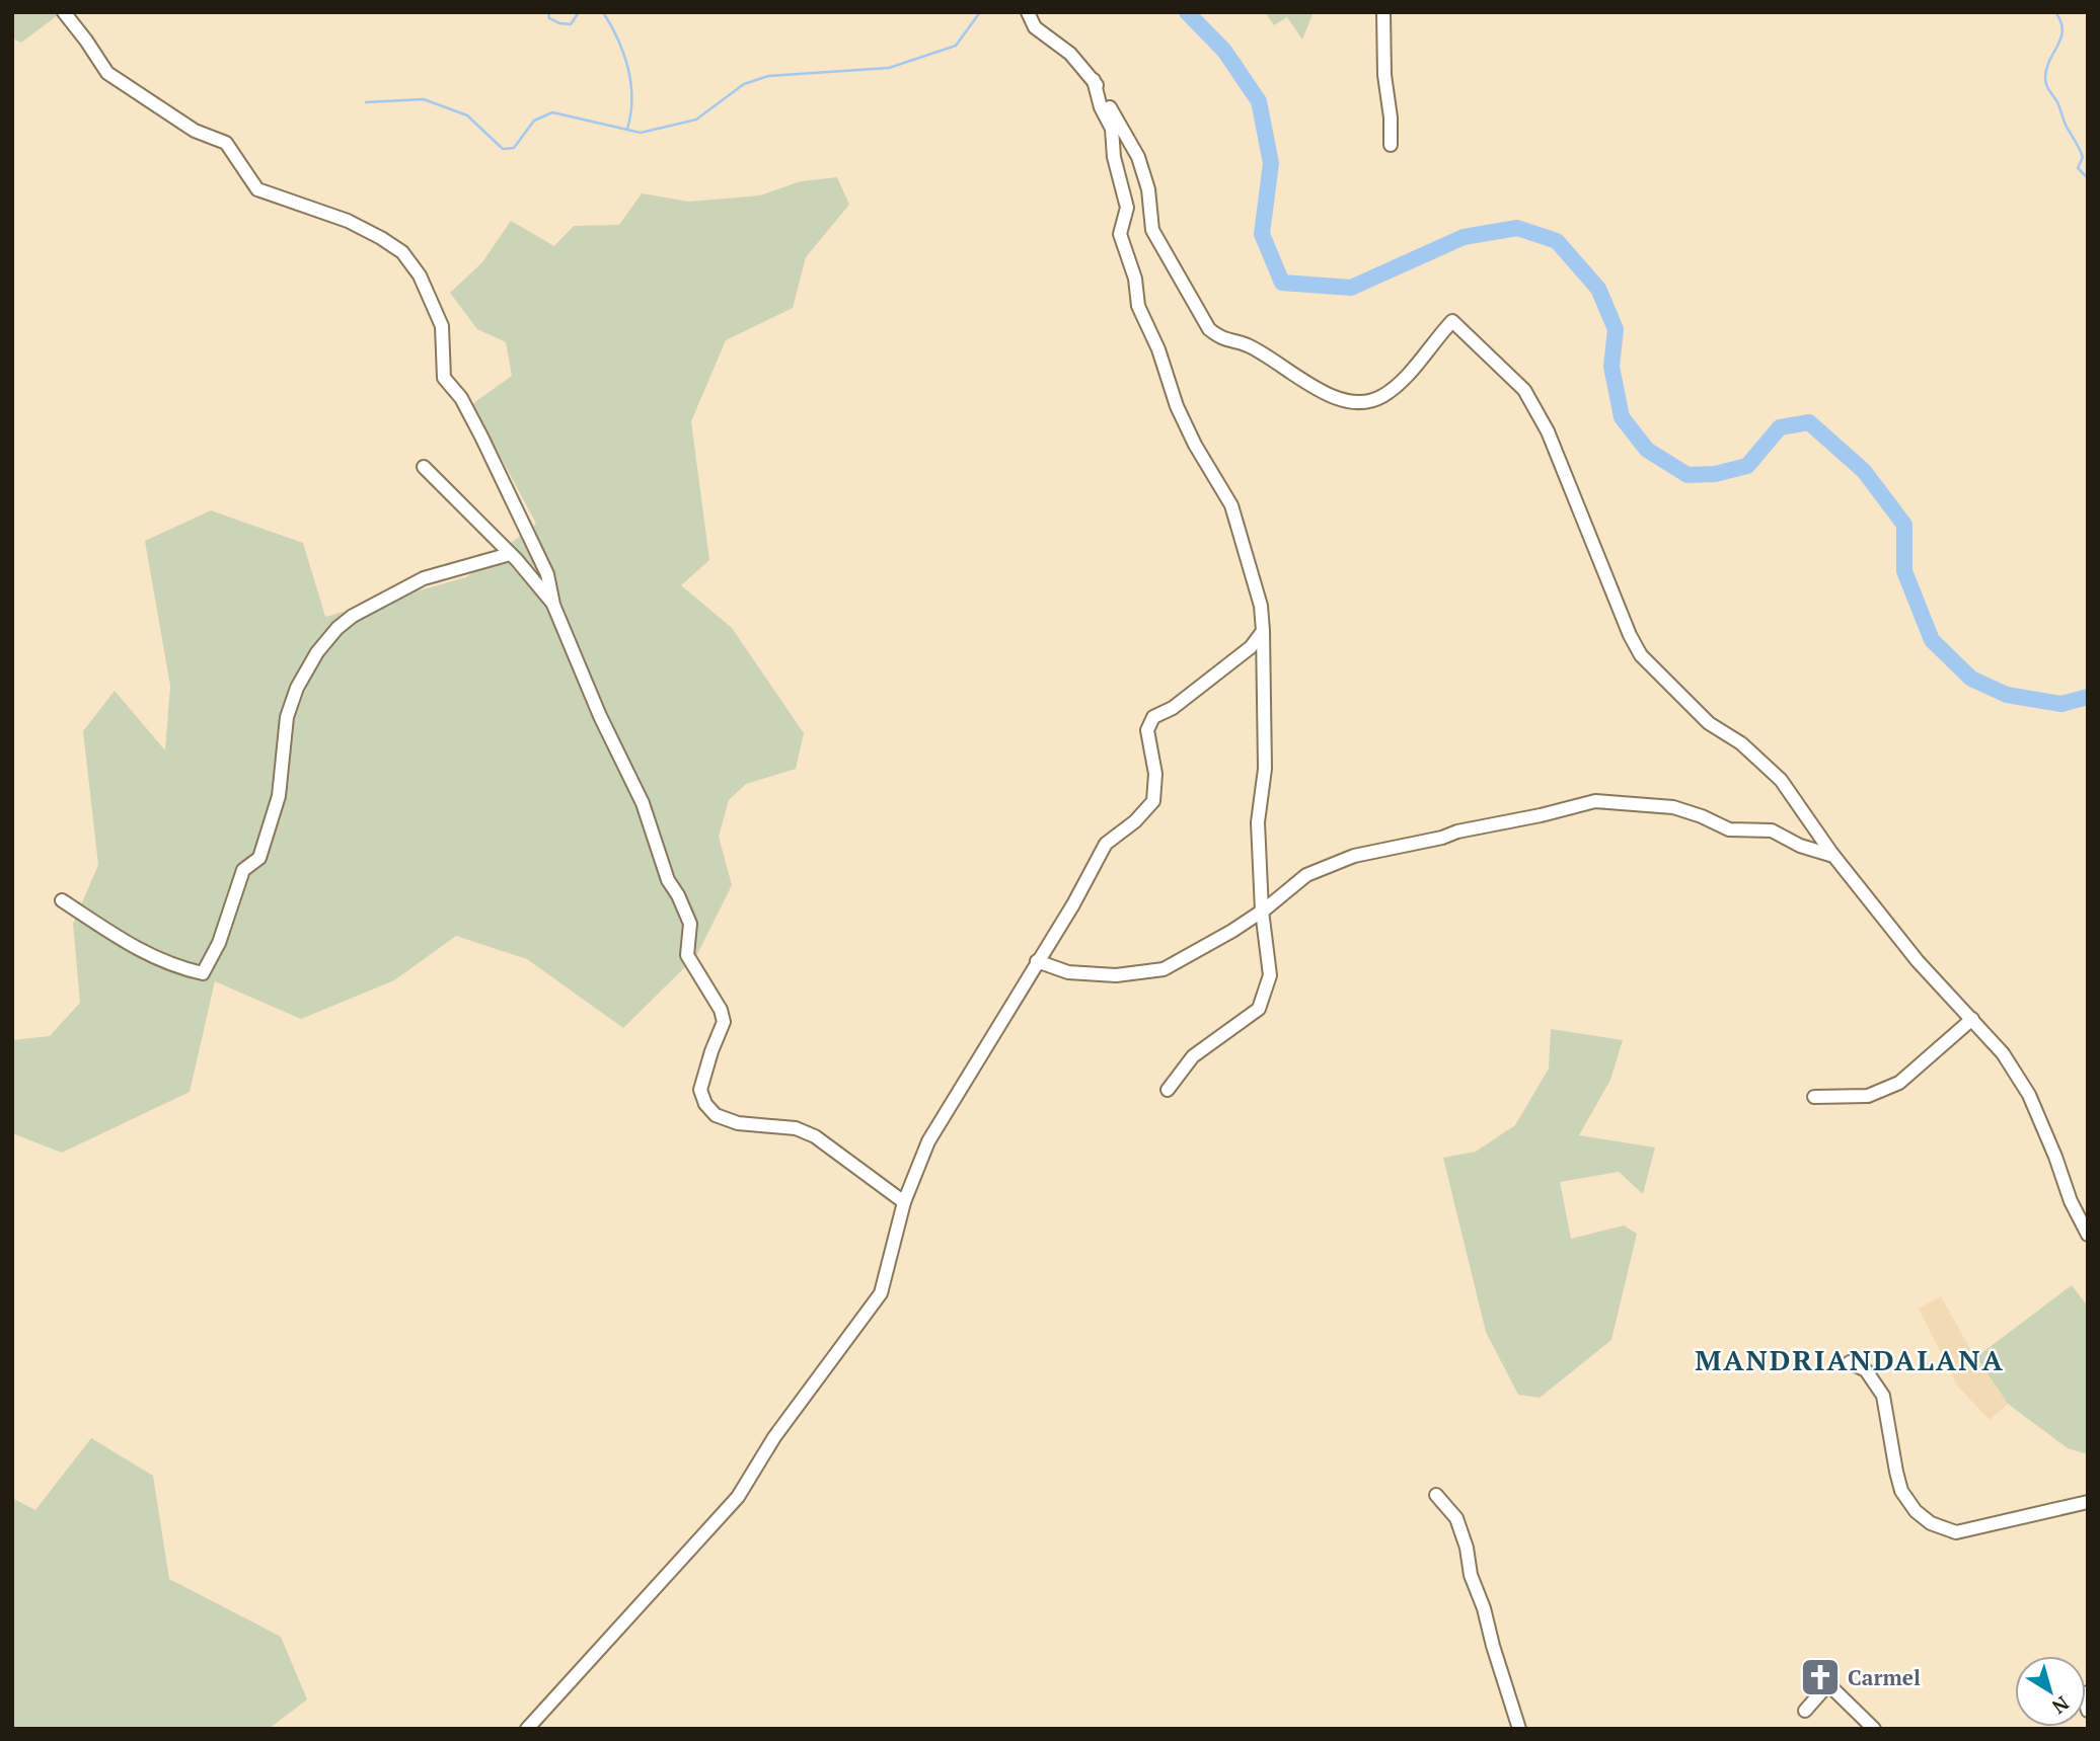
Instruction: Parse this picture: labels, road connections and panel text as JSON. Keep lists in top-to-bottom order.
{
  "districts": ["MANDRIANDALANA"],
  "places": {
    "church": ["Carmel"]
  },
  "north": "bottom right"
}
